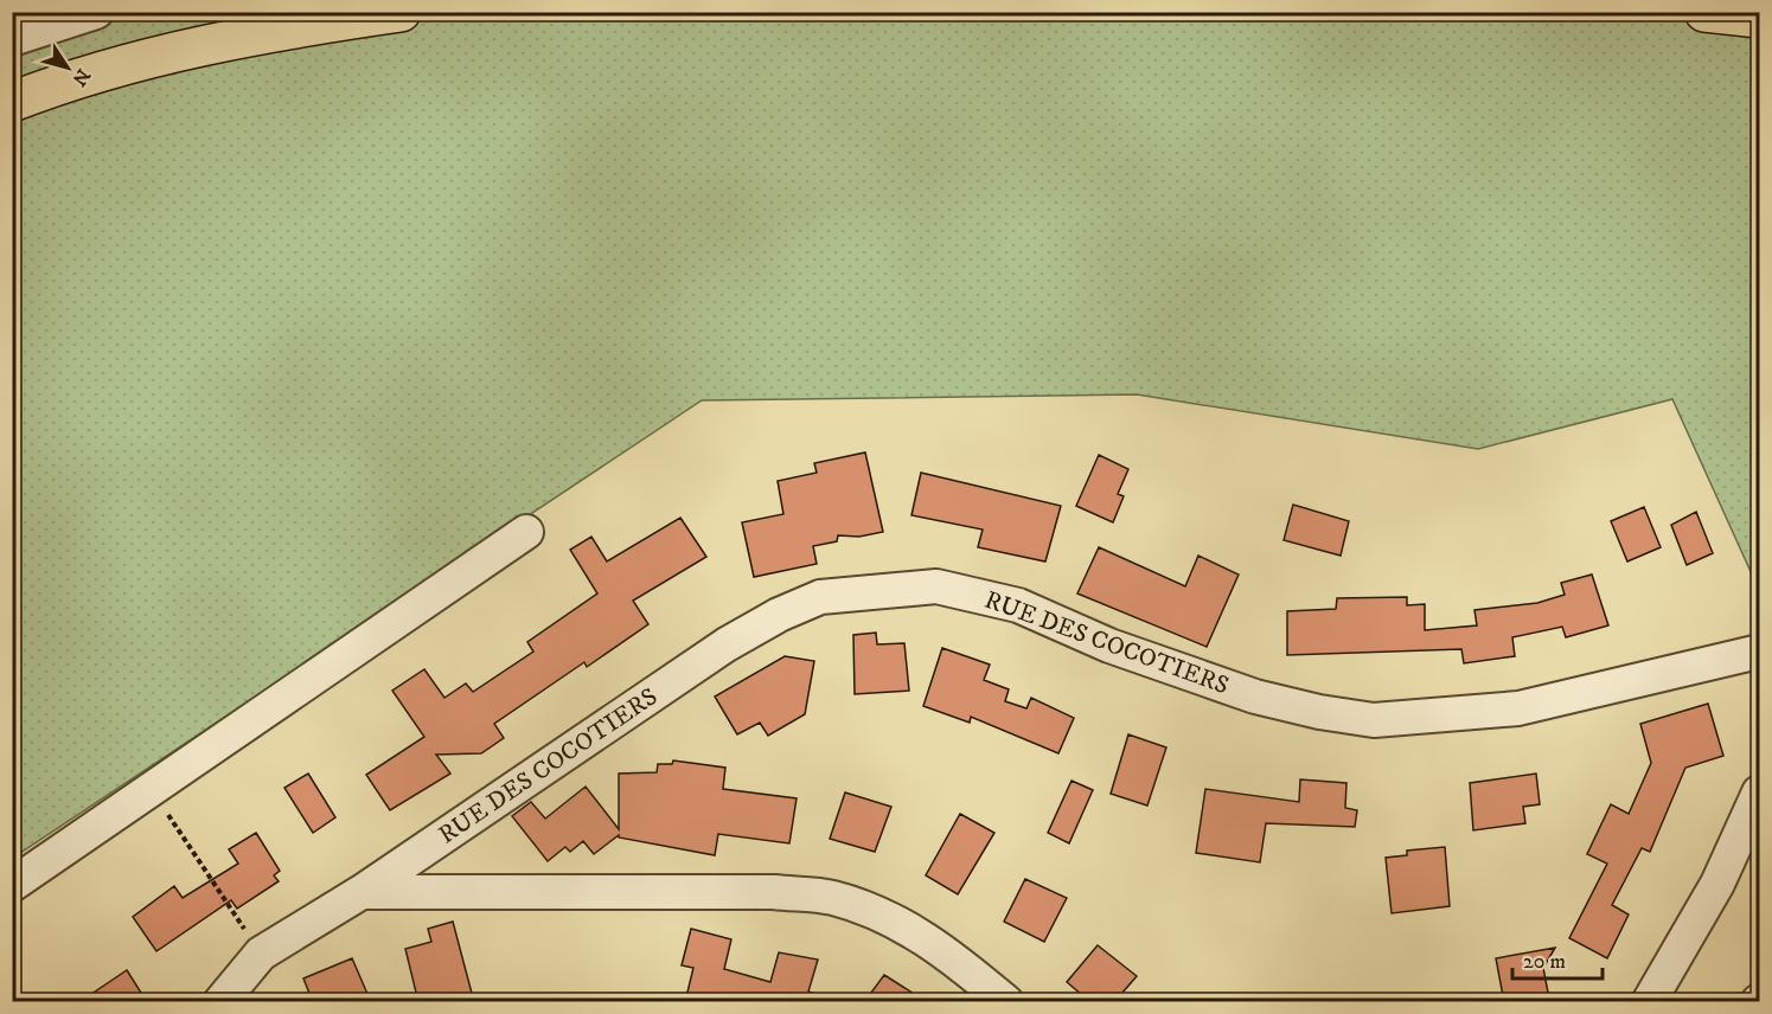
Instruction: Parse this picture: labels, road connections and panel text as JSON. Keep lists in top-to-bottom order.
{
  "streets": {
    "street": ["RUE DES COCOTIERS"]
  },
  "scale_bar": "20 m",
  "north": "bottom right"
}
